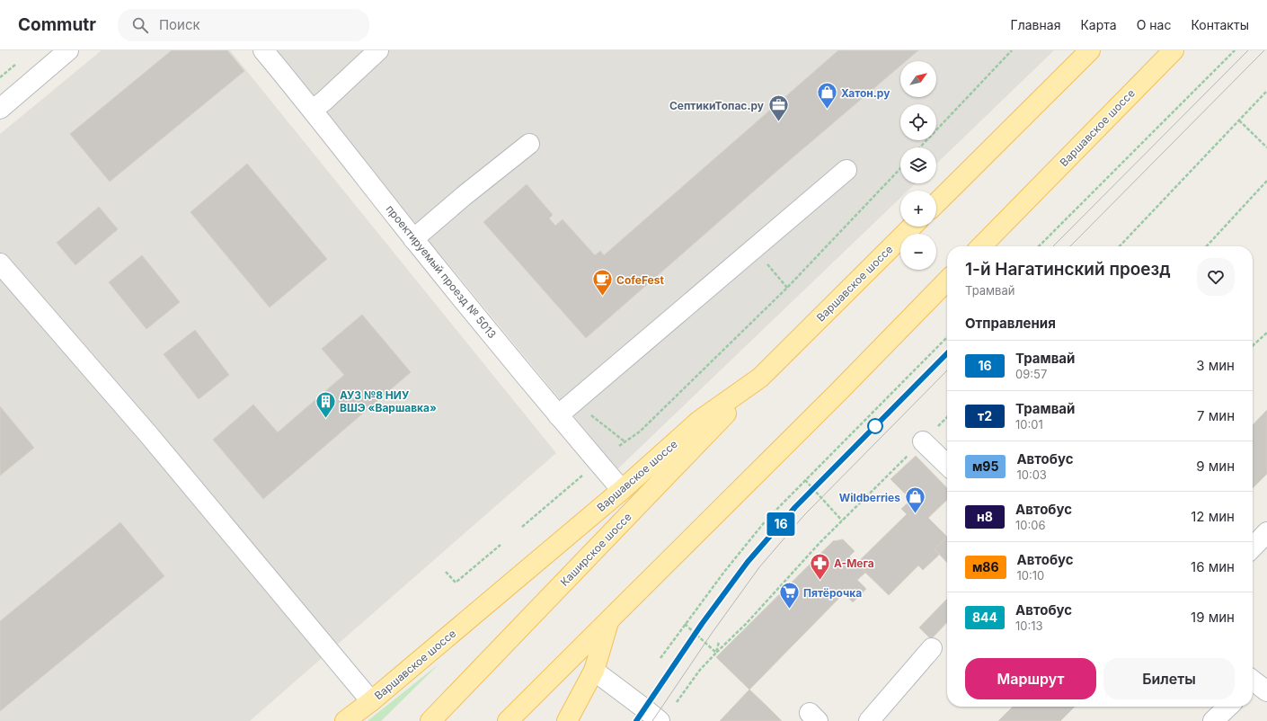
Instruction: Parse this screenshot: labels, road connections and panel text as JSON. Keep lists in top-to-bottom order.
{
  "streets": {
    "main road": ["Варшавское шоссе", "Каширское шоссе"],
    "street": ["проектируемый проезд № 5013"]
  },
  "crossings": [
    ["Варшавское шоссе", "проектируемый проезд № 5013"],
    ["Варшавское шоссе", "Каширское шоссе"]
  ],
  "places": {
    "shop": ["Хатон.ру", "Wildberries"],
    "office": ["СептикиТопас.ру"],
    "cafe": ["CofeFest"],
    "building": ["АУЗ №8 НИУ ВШЭ «Варшавка»"],
    "pharmacy": ["А-Мега"],
    "supermarket": ["Пятёрочка"]
  },
  "lines": ["tram line 16"],
  "north": "top right",
  "page": {
    "header": "Commutr",
    "search": "Поиск",
    "nav": [
      "Главная",
      "Карта",
      "О нас",
      "Контакты"
    ],
    "on_map": "16",
    "map_buttons": ["+", "−"],
    "heading": [
      ["1-й Нагатинский проезд", "Трамвай"],
      "Отправления"
    ],
    "list": [
      {
        "mark": "16",
        "name": "Трамвай",
        "note": "09:57",
        "value": "3 мин"
      },
      {
        "mark": "т2",
        "name": "Трамвай",
        "note": "10:01",
        "value": "7 мин"
      },
      {
        "mark": "м95",
        "name": "Автобус",
        "note": "10:03",
        "value": "9 мин"
      },
      {
        "mark": "н8",
        "name": "Автобус",
        "note": "10:06",
        "value": "12 мин"
      },
      {
        "mark": "м86",
        "name": "Автобус",
        "note": "10:10",
        "value": "16 мин"
      },
      {
        "mark": "844",
        "name": "Автобус",
        "note": "10:13",
        "value": "19 мин"
      }
    ],
    "buttons": ["Маршрут", "Билеты"]
  }
}
